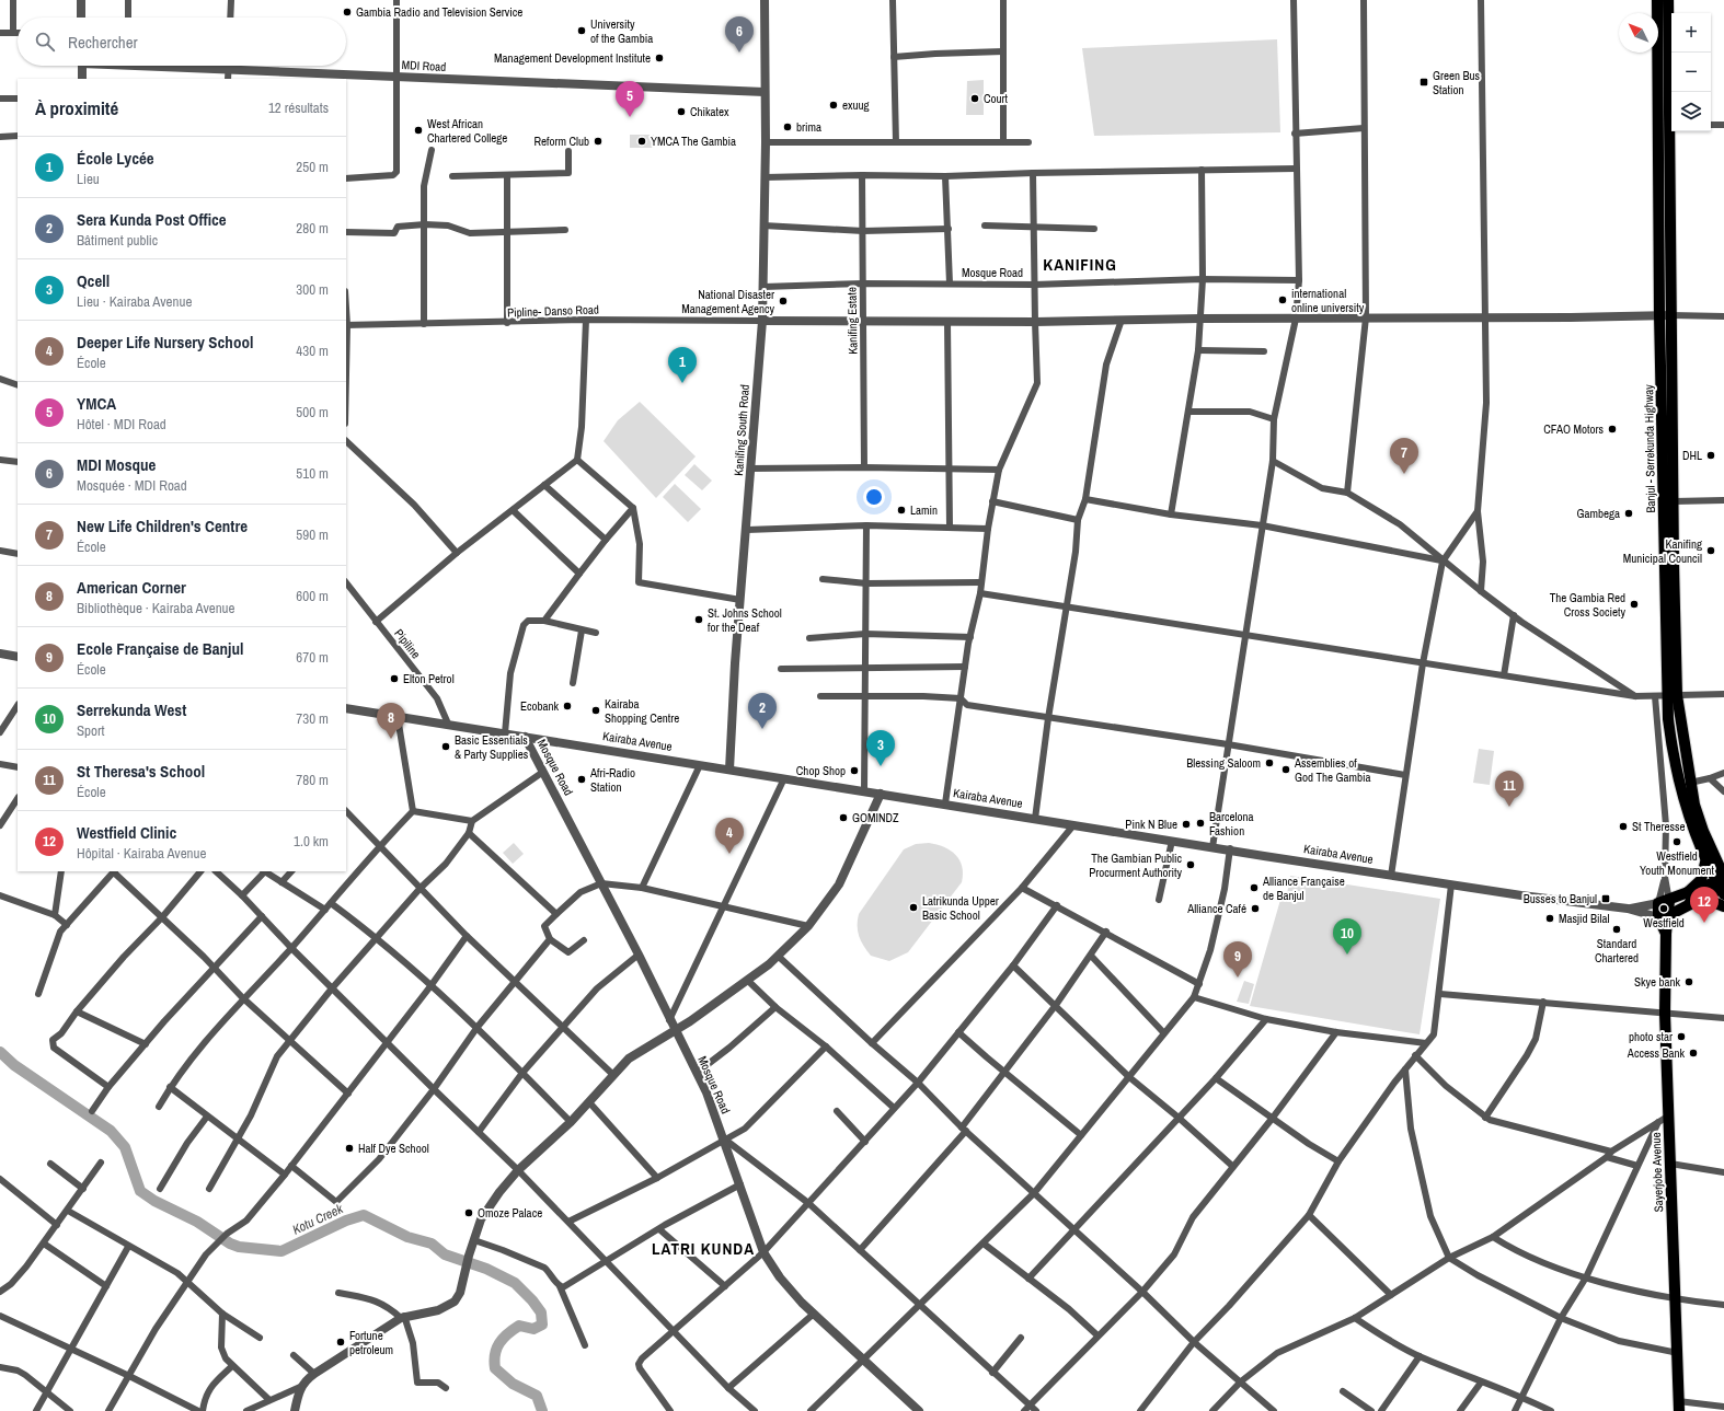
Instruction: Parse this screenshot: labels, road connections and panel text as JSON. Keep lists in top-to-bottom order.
{
  "streets": {
    "main road": ["Banjul - Serrekunda Highway", "Kairaba Avenue", "Sayerjobe Avenue"],
    "street": [
      "MDI Road",
      "Mosque Road",
      "Pipline- Danso Road",
      "Kanifing Estate",
      "Kanifing South Road",
      "Pipiline"
    ]
  },
  "crossings": [
    ["MDI Road", "Kanifing South Road"],
    ["Mosque Road", "Kanifing Estate"],
    ["Mosque Road", "Kanifing South Road"],
    ["Mosque Road", "Kairaba Avenue"],
    ["Pipline- Danso Road", "Kanifing South Road"],
    ["Kanifing South Road", "Kairaba Avenue"],
    ["Banjul - Serrekunda Highway", "Kairaba Avenue"],
    ["Pipiline", "Kairaba Avenue"],
    ["Kairaba Avenue", "Sayerjobe Avenue"]
  ],
  "districts": ["KANIFING", "LATRI KUNDA"],
  "water": ["Kotu Creek"],
  "places": {
    "other": [
      "Gambia Radio and Television Service",
      "University of the Gambia",
      "Management Development Institute",
      "Court",
      "exuug",
      "Chikatex",
      "brima",
      "West African Chartered College",
      "Reform Club",
      "YMCA The Gambia",
      "international online university",
      "National Disaster Management Agency",
      "CFAO Motors",
      "DHL",
      "Lamin",
      "Gambega",
      "Kanifing Municipal Council",
      "The Gambia Red Cross Society",
      "St. Johns School for the Deaf",
      "Elton Petrol",
      "Ecobank",
      "Kairaba Shopping Centre",
      "Basic Essentials & Party Supplies",
      "Blessing Saloom",
      "Assemblies of God The Gambia",
      "Chop Shop",
      "Afri-Radio Station",
      "GOMINDZ",
      "Barcelona Fashion",
      "Pink N Blue",
      "St Theresse",
      "Westfield Youth Monument",
      "The Gambian Public Procurment Authority",
      "Alliance Française de Banjul",
      "Latrikunda Upper Basic School",
      "Alliance Café",
      "Westfield",
      "Masjid Bilal",
      "Standard Chartered",
      "Skye bank",
      "photo star",
      "Access Bank",
      "Half Dye School",
      "Omoze Palace",
      "Fortune petroleum"
    ],
    "transit": ["Green Bus Station", "Busses to Banjul"]
  },
  "north": "top left",
  "page": {
    "map_buttons": ["+", "−"],
    "pins": [
      "6",
      "5",
      "1",
      "7",
      "2",
      "8",
      "3",
      "11",
      "4",
      "12",
      "10",
      "9"
    ],
    "search": "Rechercher",
    "heading": ["À proximité", "12 résultats"],
    "list": [
      {
        "mark": "1",
        "name": "École Lycée",
        "note": "Lieu",
        "value": "250 m"
      },
      {
        "mark": "2",
        "name": "Sera Kunda Post Office",
        "note": "Bâtiment public",
        "value": "280 m"
      },
      {
        "mark": "3",
        "name": "Qcell",
        "note": "Lieu · Kairaba Avenue",
        "value": "300 m"
      },
      {
        "mark": "4",
        "name": "Deeper Life Nursery School",
        "note": "École",
        "value": "430 m"
      },
      {
        "mark": "5",
        "name": "YMCA",
        "note": "Hôtel · MDI Road",
        "value": "500 m"
      },
      {
        "mark": "6",
        "name": "MDI Mosque",
        "note": "Mosquée · MDI Road",
        "value": "510 m"
      },
      {
        "mark": "7",
        "name": "New Life Children's Centre",
        "note": "École",
        "value": "590 m"
      },
      {
        "mark": "8",
        "name": "American Corner",
        "note": "Bibliothèque · Kairaba Avenue",
        "value": "600 m"
      },
      {
        "mark": "9",
        "name": "Ecole Française de Banjul",
        "note": "École",
        "value": "670 m"
      },
      {
        "mark": "10",
        "name": "Serrekunda West",
        "note": "Sport",
        "value": "730 m"
      },
      {
        "mark": "11",
        "name": "St Theresa's School",
        "note": "École",
        "value": "780 m"
      },
      {
        "mark": "12",
        "name": "Westfield Clinic",
        "note": "Hôpital · Kairaba Avenue",
        "value": "1.0 km"
      }
    ]
  }
}
